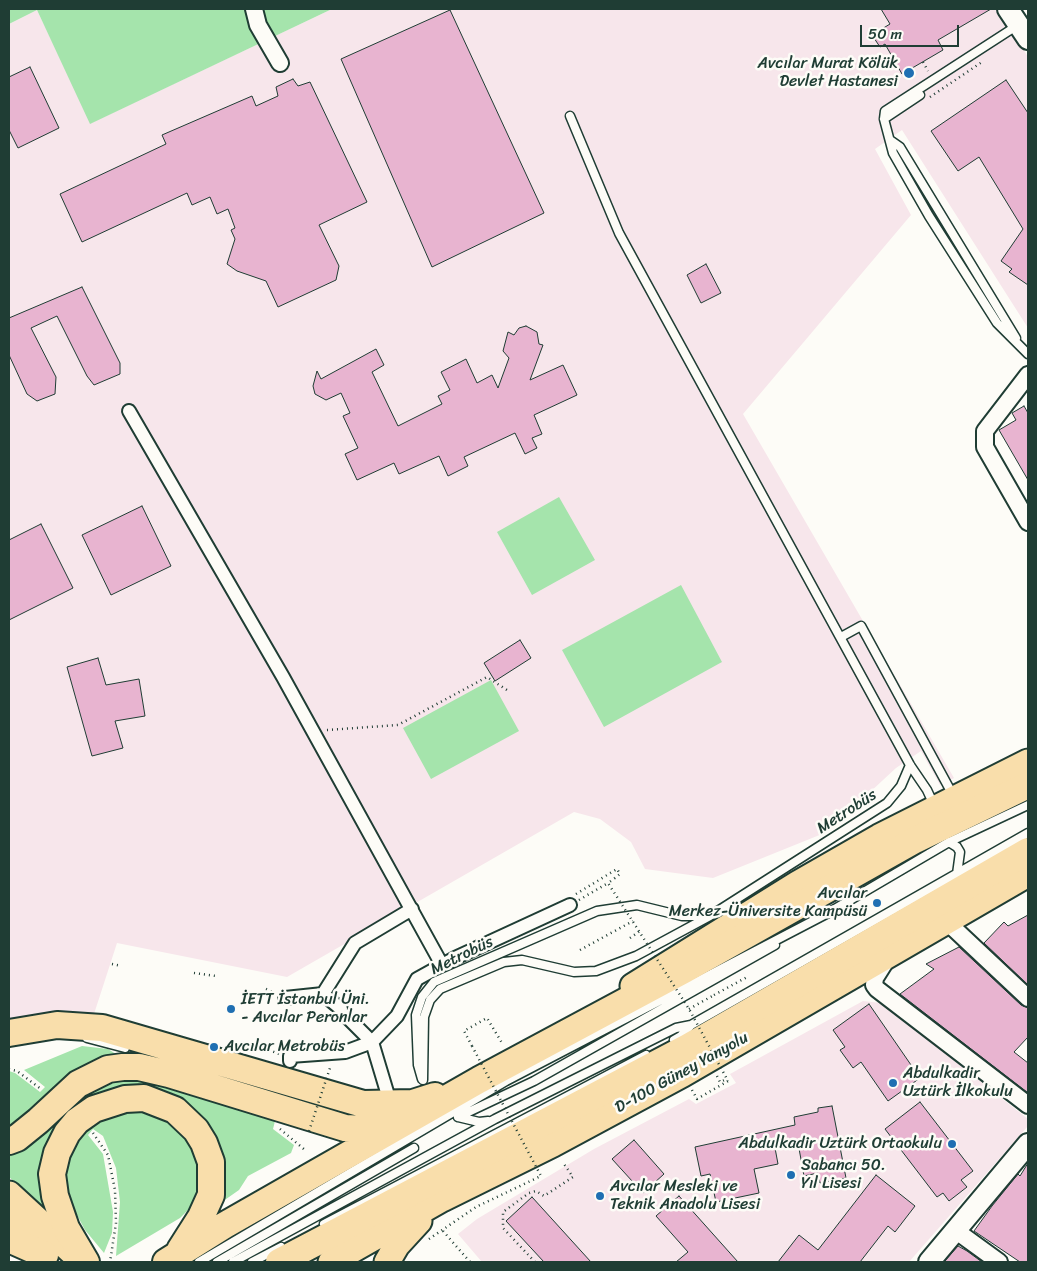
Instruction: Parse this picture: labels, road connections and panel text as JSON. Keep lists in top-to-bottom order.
{
  "streets": {
    "main road": ["D-100 Güney Yanyolu"],
    "lane": ["Metrobüs"]
  },
  "places": [
    "Avcılar Murat Kölük Devlet Hastanesi",
    "Avcılar Merkez-Üniversite Kampüsü",
    "İETT İstanbul Üni. - Avcılar Peronlar",
    "Avcılar Metrobüs",
    "Abdulkadir Uztürk İlkokulu",
    "Abdulkadir Uztürk Ortaokulu",
    "Sabancı 50. Yıl Lisesi",
    "Avcılar Mesleki ve Teknik Anadolu Lisesi"
  ],
  "scale_bar": "50 m"
}
